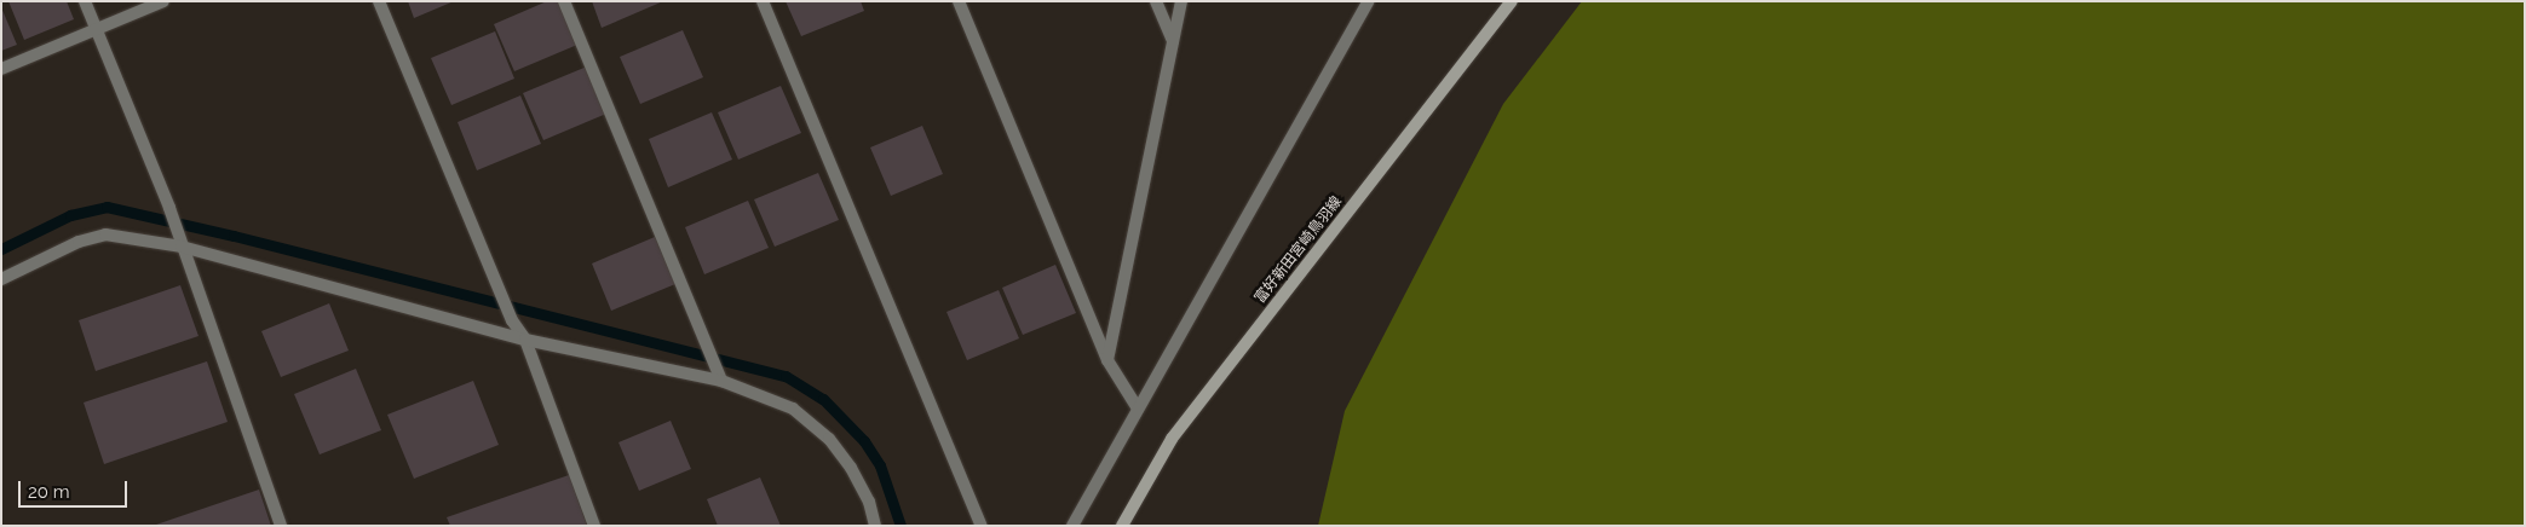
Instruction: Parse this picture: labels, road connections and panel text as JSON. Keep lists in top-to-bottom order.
{
  "streets": {
    "main road": ["富好新田宮崎鳥羽線"]
  },
  "scale_bar": "20 m"
}
